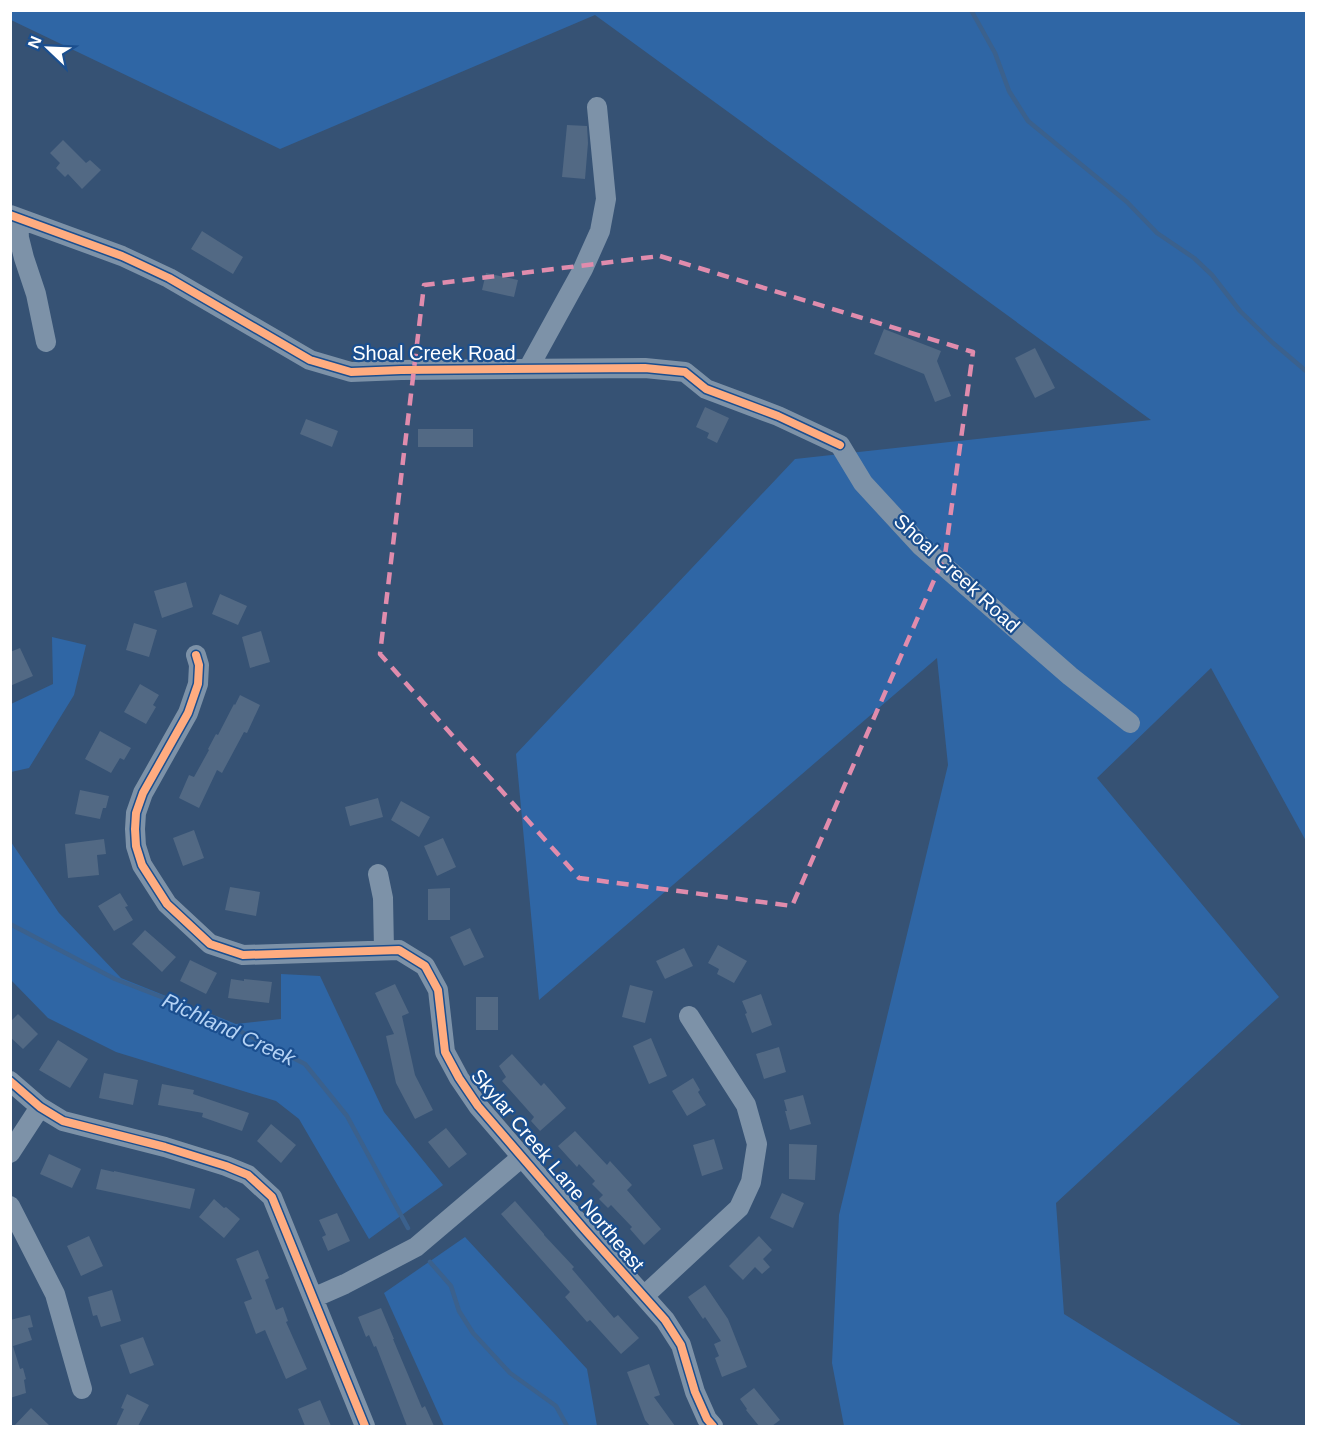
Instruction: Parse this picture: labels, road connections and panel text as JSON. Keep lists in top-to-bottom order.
{
  "streets": {
    "street": ["Shoal Creek Road", "Skylar Creek Lane Northeast"]
  },
  "water": ["Richland Creek"],
  "north": "top left"
}
